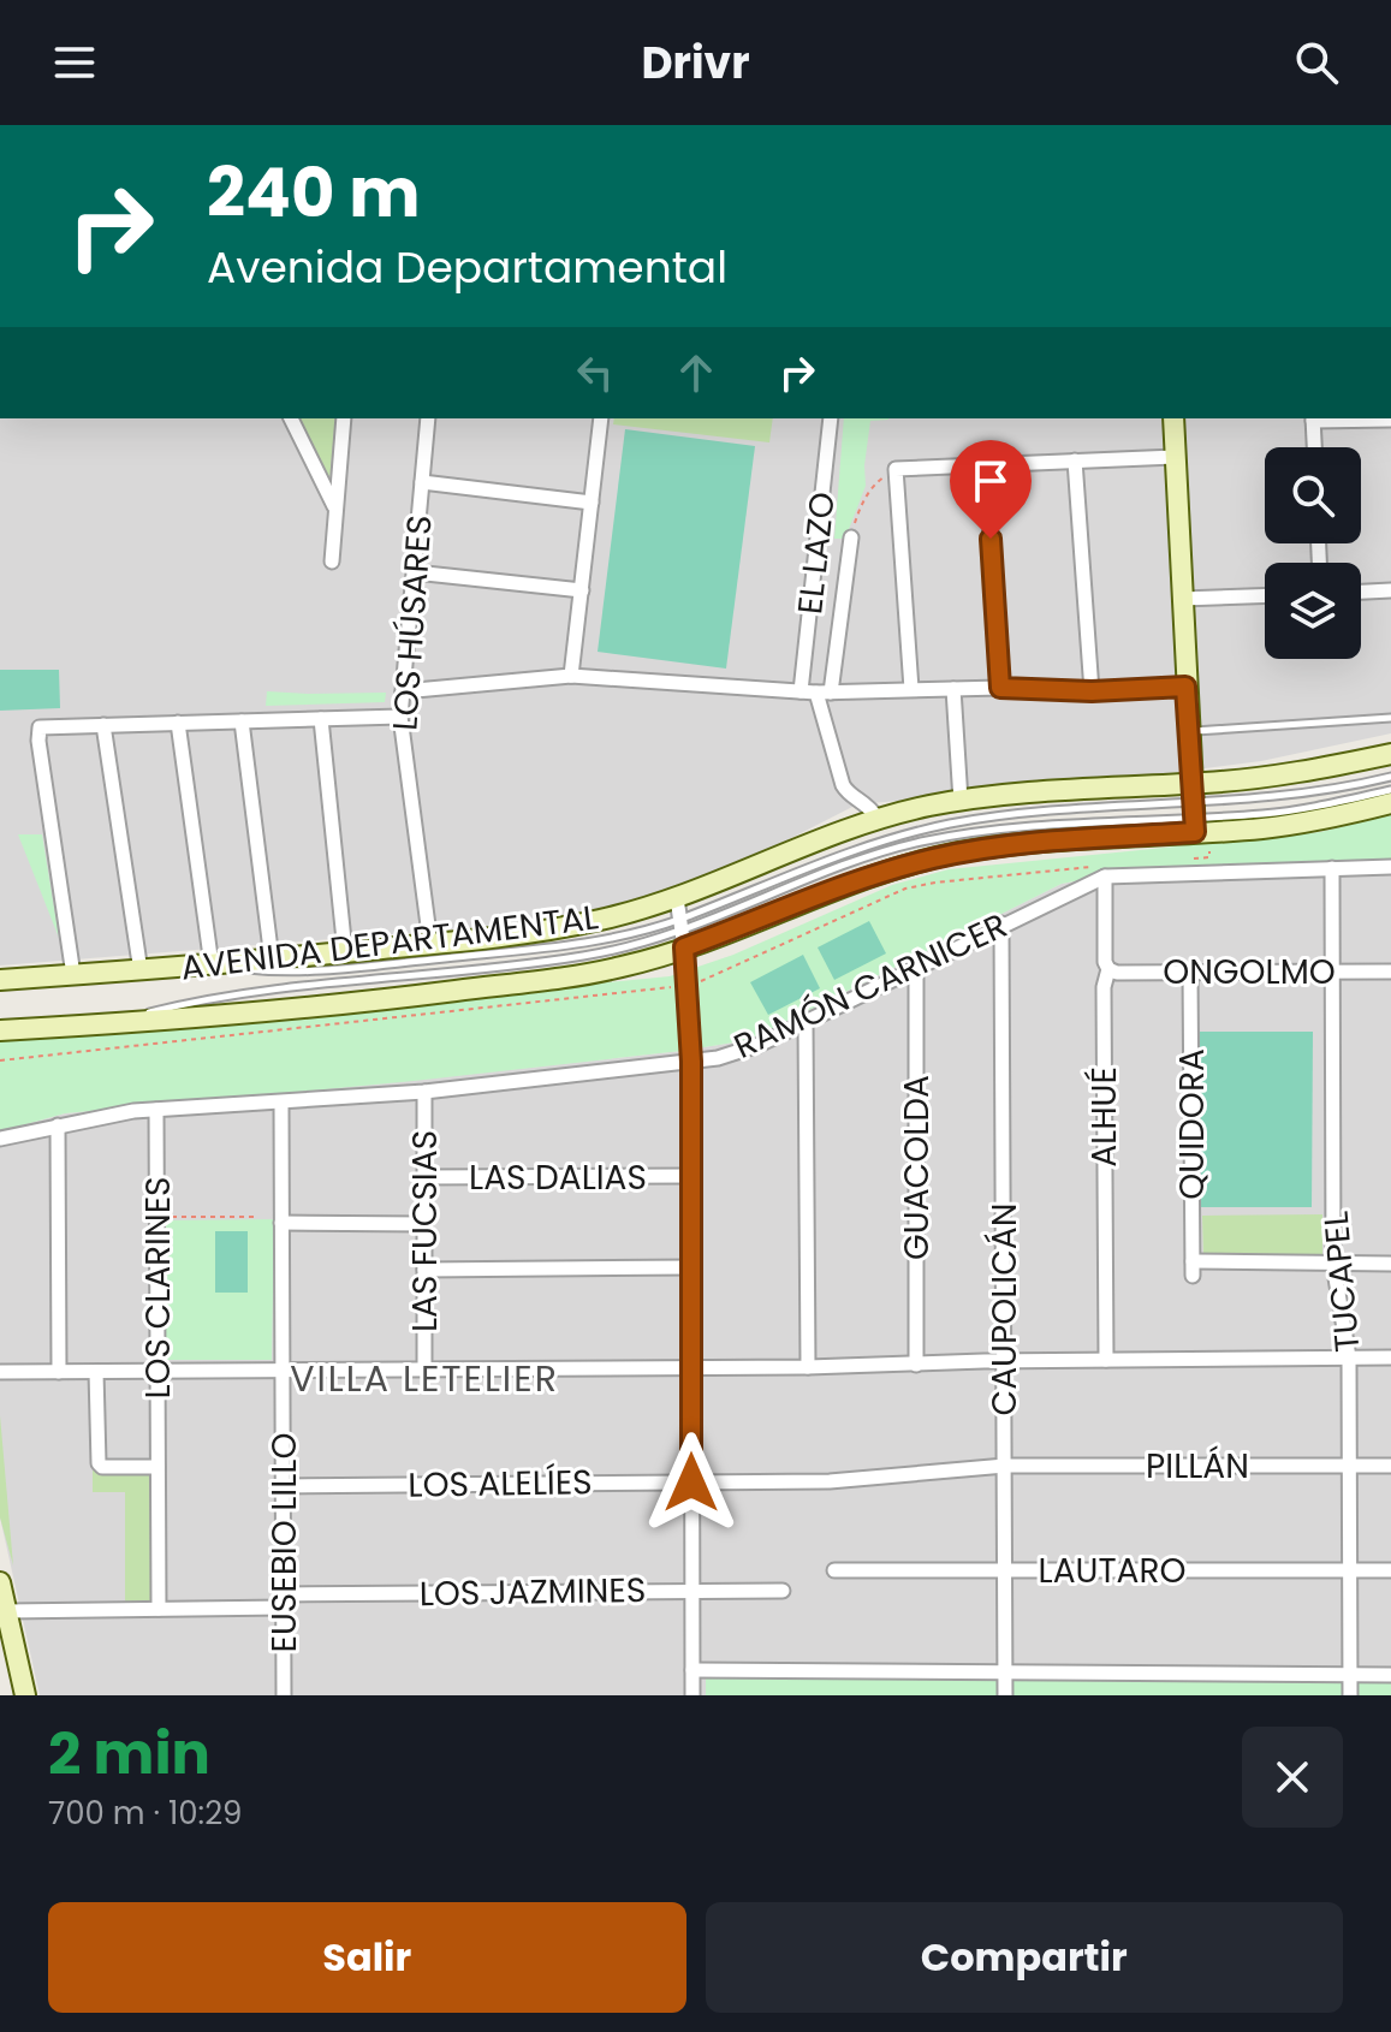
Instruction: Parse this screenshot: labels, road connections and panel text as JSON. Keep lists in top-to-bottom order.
{
  "streets": {
    "main road": ["AVENIDA DEPARTAMENTAL"],
    "street": [
      "EL LAZO",
      "LOS HÚSARES",
      "ONGOLMO",
      "RAMÓN CARNICER",
      "ALHUÉ",
      "QUIDORA",
      "GUACOLDA",
      "LAS DALIAS",
      "LAS FUCSIAS",
      "TUCAPEL",
      "LOS CLARINES",
      "CAUPOLICÁN",
      "PILLÁN",
      "LOS ALELÍES",
      "EUSEBIO LILLO",
      "LAUTARO",
      "LOS JAZMINES"
    ]
  },
  "crossings": [
    ["LOS HÚSARES", "AVENIDA DEPARTAMENTAL"],
    ["ONGOLMO", "ALHUÉ"],
    ["ONGOLMO", "QUIDORA"],
    ["ONGOLMO", "TUCAPEL"],
    ["RAMÓN CARNICER", "ALHUÉ"],
    ["RAMÓN CARNICER", "GUACOLDA"],
    ["RAMÓN CARNICER", "LAS FUCSIAS"],
    ["RAMÓN CARNICER", "TUCAPEL"],
    ["RAMÓN CARNICER", "LOS CLARINES"],
    ["RAMÓN CARNICER", "CAUPOLICÁN"],
    ["RAMÓN CARNICER", "EUSEBIO LILLO"],
    ["QUIDORA", "TUCAPEL"],
    ["LAS DALIAS", "LAS FUCSIAS"],
    ["TUCAPEL", "PILLÁN"],
    ["TUCAPEL", "LAUTARO"],
    ["LOS CLARINES", "LOS JAZMINES"],
    ["CAUPOLICÁN", "PILLÁN"],
    ["CAUPOLICÁN", "LOS ALELÍES"],
    ["CAUPOLICÁN", "LAUTARO"],
    ["PILLÁN", "LOS ALELÍES"],
    ["LOS ALELÍES", "EUSEBIO LILLO"],
    ["EUSEBIO LILLO", "LOS JAZMINES"]
  ],
  "districts": ["VILLA LETELIER"],
  "page": {
    "header": "Drivr",
    "turn": ["240 m", "Avenida Departamental"],
    "heading": ["2 min", "700 m · 10:29"],
    "buttons": ["Salir", "Compartir"]
  }
}
